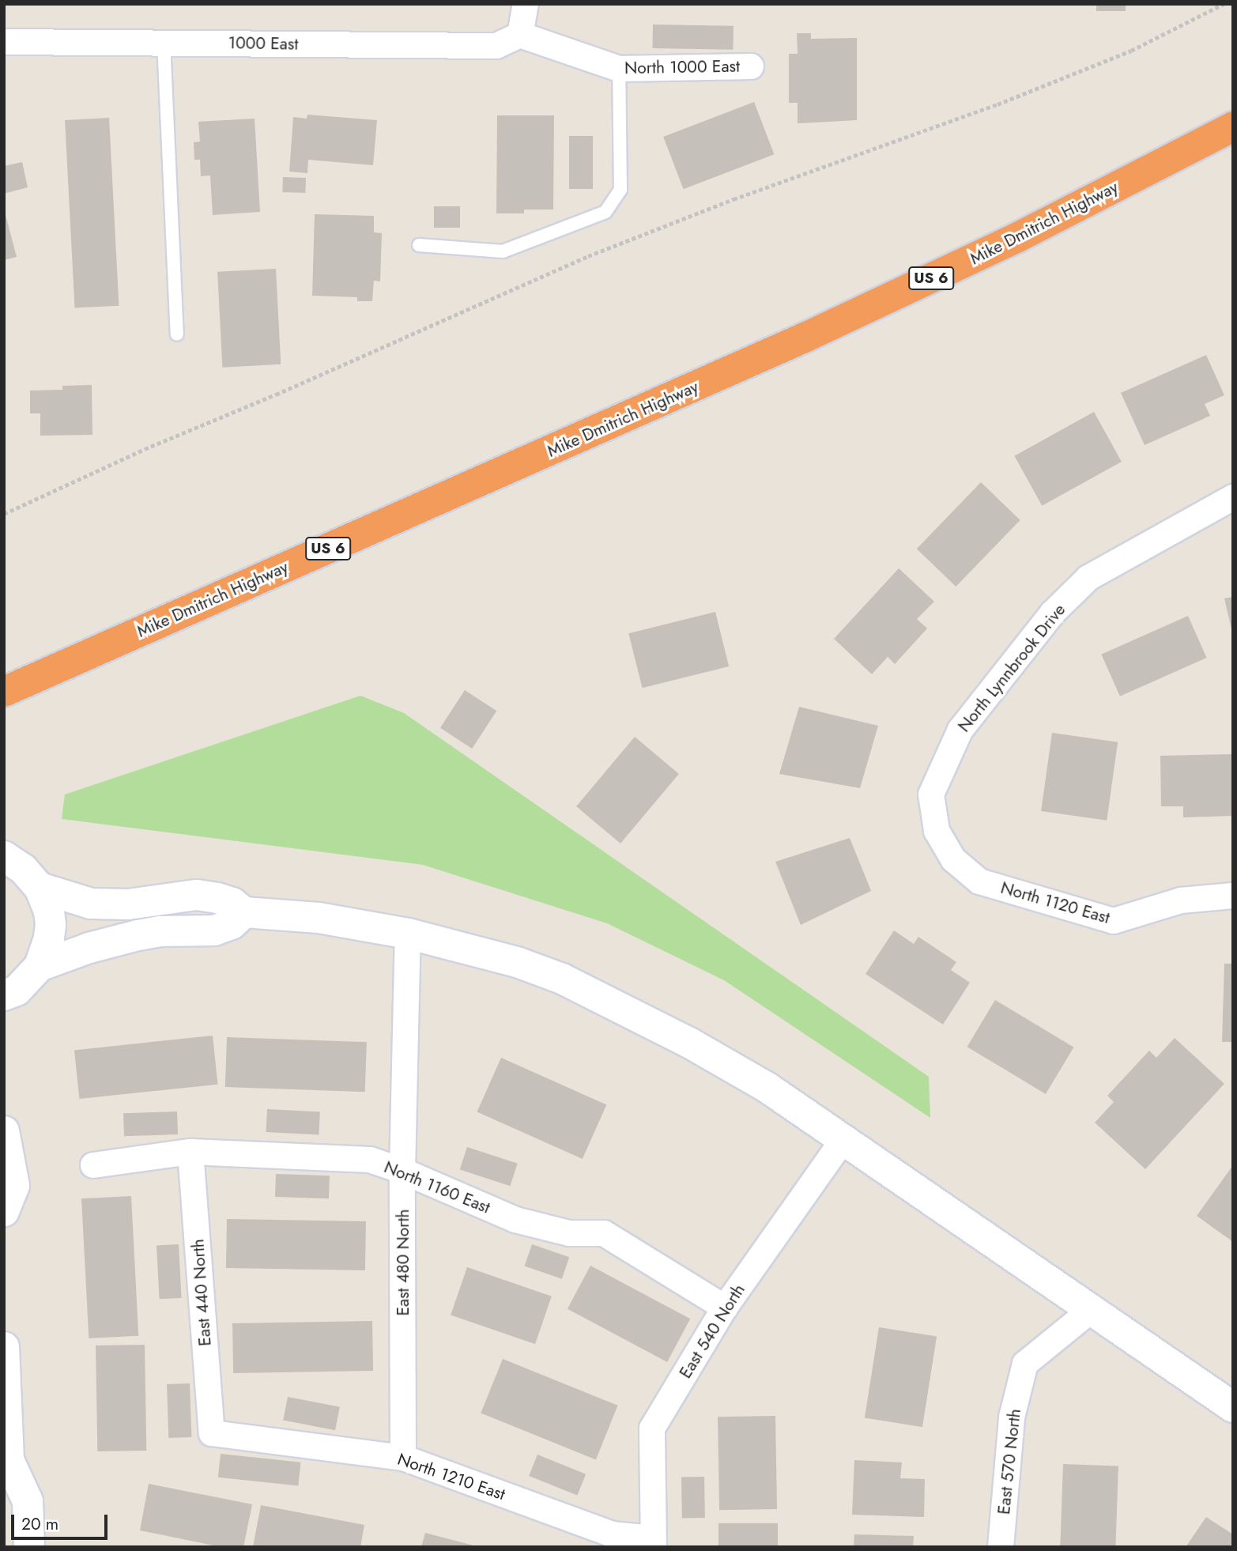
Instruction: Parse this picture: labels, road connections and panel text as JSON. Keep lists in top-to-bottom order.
{
  "streets": {
    "highway": ["Mike Dmitrich Highway", "US 6"],
    "street": [
      "1000 East",
      "North 1000 East",
      "North Lynnbrook Drive",
      "North 1120 East",
      "North 1160 East",
      "East 480 North",
      "East 440 North",
      "East 540 North",
      "East 570 North",
      "North 1210 East"
    ]
  },
  "crossings": [
    ["1000 East", "North 1000 East"],
    ["North Lynnbrook Drive", "North 1120 East"],
    ["North 1160 East", "East 480 North"],
    ["North 1160 East", "East 440 North"],
    ["North 1160 East", "East 540 North"],
    ["East 480 North", "North 1210 East"],
    ["East 440 North", "North 1210 East"],
    ["East 540 North", "North 1210 East"]
  ],
  "scale_bar": "20 m"
}
